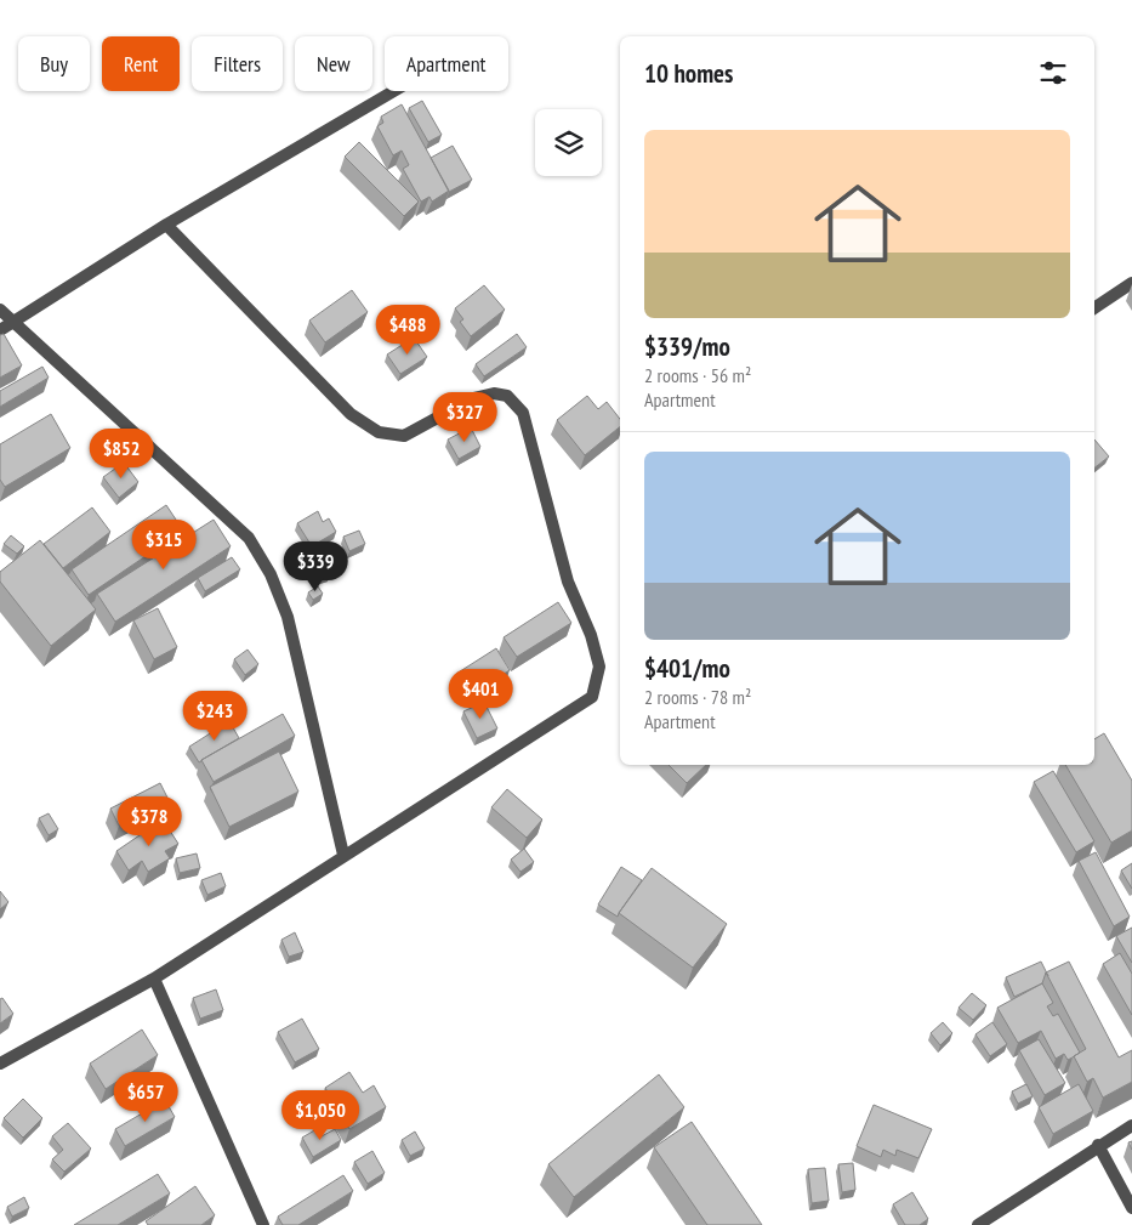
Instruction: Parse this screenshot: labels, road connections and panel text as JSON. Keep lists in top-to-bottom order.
{
  "page": {
    "chip": [
      "Buy",
      "Rent",
      "Filters",
      "New",
      "Apartment"
    ],
    "heading": "10 homes",
    "list": [
      {
        "name": "$339/mo",
        "note": "2 rooms · 56 m² · Apartment"
      },
      {
        "name": "$401/mo",
        "note": "2 rooms · 78 m² · Apartment"
      }
    ],
    "price": [
      "$488",
      "$327",
      "$852",
      "$315",
      "$339",
      "$401",
      "$243",
      "$378",
      "$657",
      "$1,050"
    ]
  }
}
